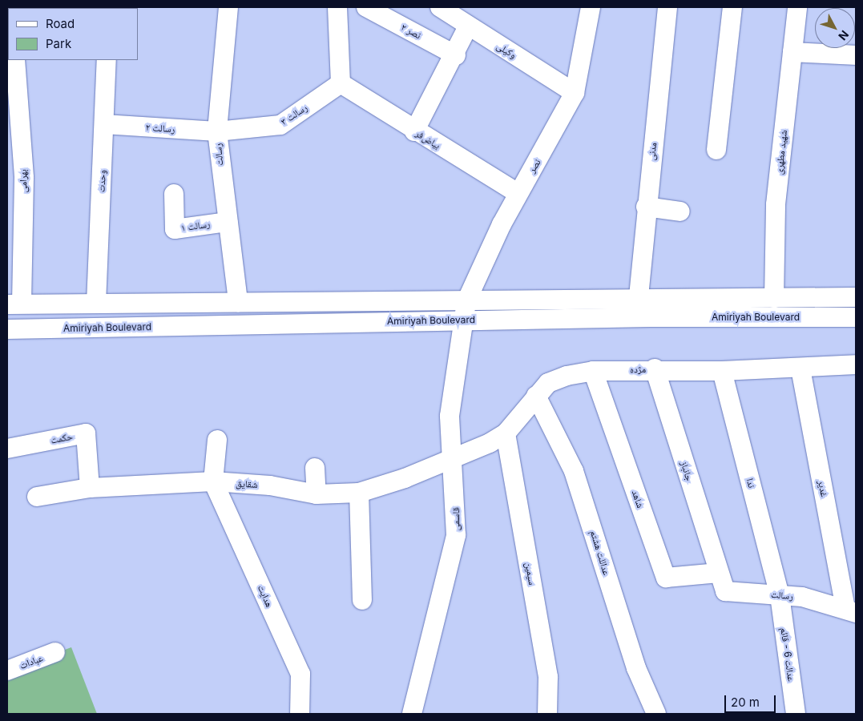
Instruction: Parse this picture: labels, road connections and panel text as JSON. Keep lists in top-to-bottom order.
{
  "streets": {
    "street": [
      "نصر ۲",
      "وکیلی",
      "رسالت ۳",
      "رسالت ۲",
      "بیاض‌فر",
      "مدنی",
      "شهید مطهری",
      "رسالت",
      "نصر",
      "بهرامی",
      "وحدت",
      "رسالت ۱",
      "Amiriyah Boulevard",
      "مژده",
      "حکمت",
      "جانباز",
      "ندا",
      "شقایق",
      "غدیر",
      "شاهد",
      "قاسمی",
      "عداللت هشتم",
      "سیمین",
      "هدایت",
      "عدالت 6 - قائم",
      "عبادات"
    ]
  },
  "crossings": [
    ["وکیلی", "نصر"],
    ["رسالت ۳", "رسالت ۲"],
    ["رسالت ۳", "بیاض‌فر"],
    ["رسالت ۳", "رسالت"],
    ["رسالت ۲", "رسالت"],
    ["رسالت ۲", "وحدت"],
    ["بیاض‌فر", "نصر"],
    ["مدنی", "Amiriyah Boulevard"],
    ["شهید مطهری", "Amiriyah Boulevard"],
    ["رسالت", "رسالت ۱"],
    ["رسالت", "Amiriyah Boulevard"],
    ["رسالت", "جانباز"],
    ["رسالت", "ندا"],
    ["رسالت", "غدیر"],
    ["رسالت", "شاهد"],
    ["رسالت", "عدالت 6 - قائم"],
    ["نصر", "Amiriyah Boulevard"],
    ["نصر", "قاسمی"],
    ["بهرامی", "Amiriyah Boulevard"],
    ["وحدت", "Amiriyah Boulevard"],
    ["Amiriyah Boulevard", "قاسمی"],
    ["مژده", "جانباز"],
    ["مژده", "ندا"],
    ["مژده", "شقایق"],
    ["مژده", "غدیر"],
    ["مژده", "شاهد"],
    ["مژده", "قاسمی"],
    ["مژده", "عداللت هشتم"],
    ["مژده", "سیمین"],
    ["حکمت", "شقایق"],
    ["جانباز", "شاهد"],
    ["ندا", "عدالت 6 - قائم"],
    ["شقایق", "قاسمی"],
    ["شقایق", "هدایت"]
  ],
  "legend": ["Road", "Park"],
  "scale_bar": "20 m",
  "north": "bottom right"
}
